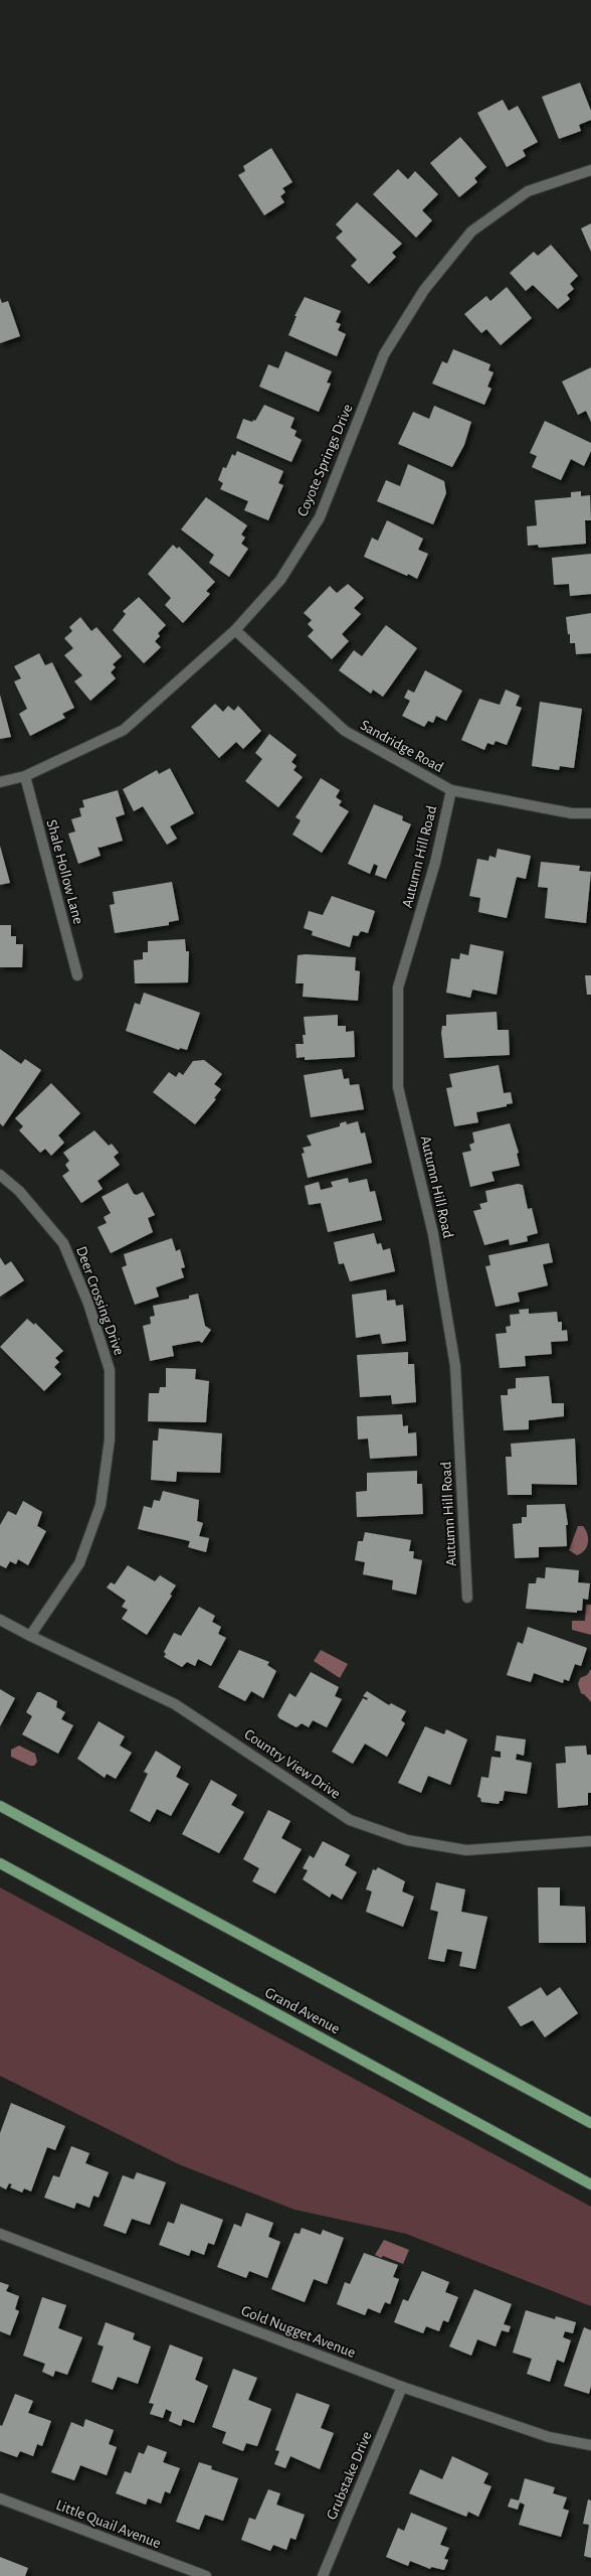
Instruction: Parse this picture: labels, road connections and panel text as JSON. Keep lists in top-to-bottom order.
{
  "streets": {
    "main road": ["Grand Avenue"],
    "street": [
      "Coyote Springs Drive",
      "Sandridge Road",
      "Autumn Hill Road",
      "Shale Hollow Lane",
      "Deer Crossing Drive",
      "Country View Drive",
      "Gold Nugget Avenue",
      "Grubstake Drive",
      "Little Quail Avenue"
    ]
  },
  "crossings": [
    ["Coyote Springs Drive", "Sandridge Road"],
    ["Coyote Springs Drive", "Shale Hollow Lane"],
    ["Sandridge Road", "Autumn Hill Road"],
    ["Deer Crossing Drive", "Country View Drive"],
    ["Gold Nugget Avenue", "Grubstake Drive"]
  ]
}
